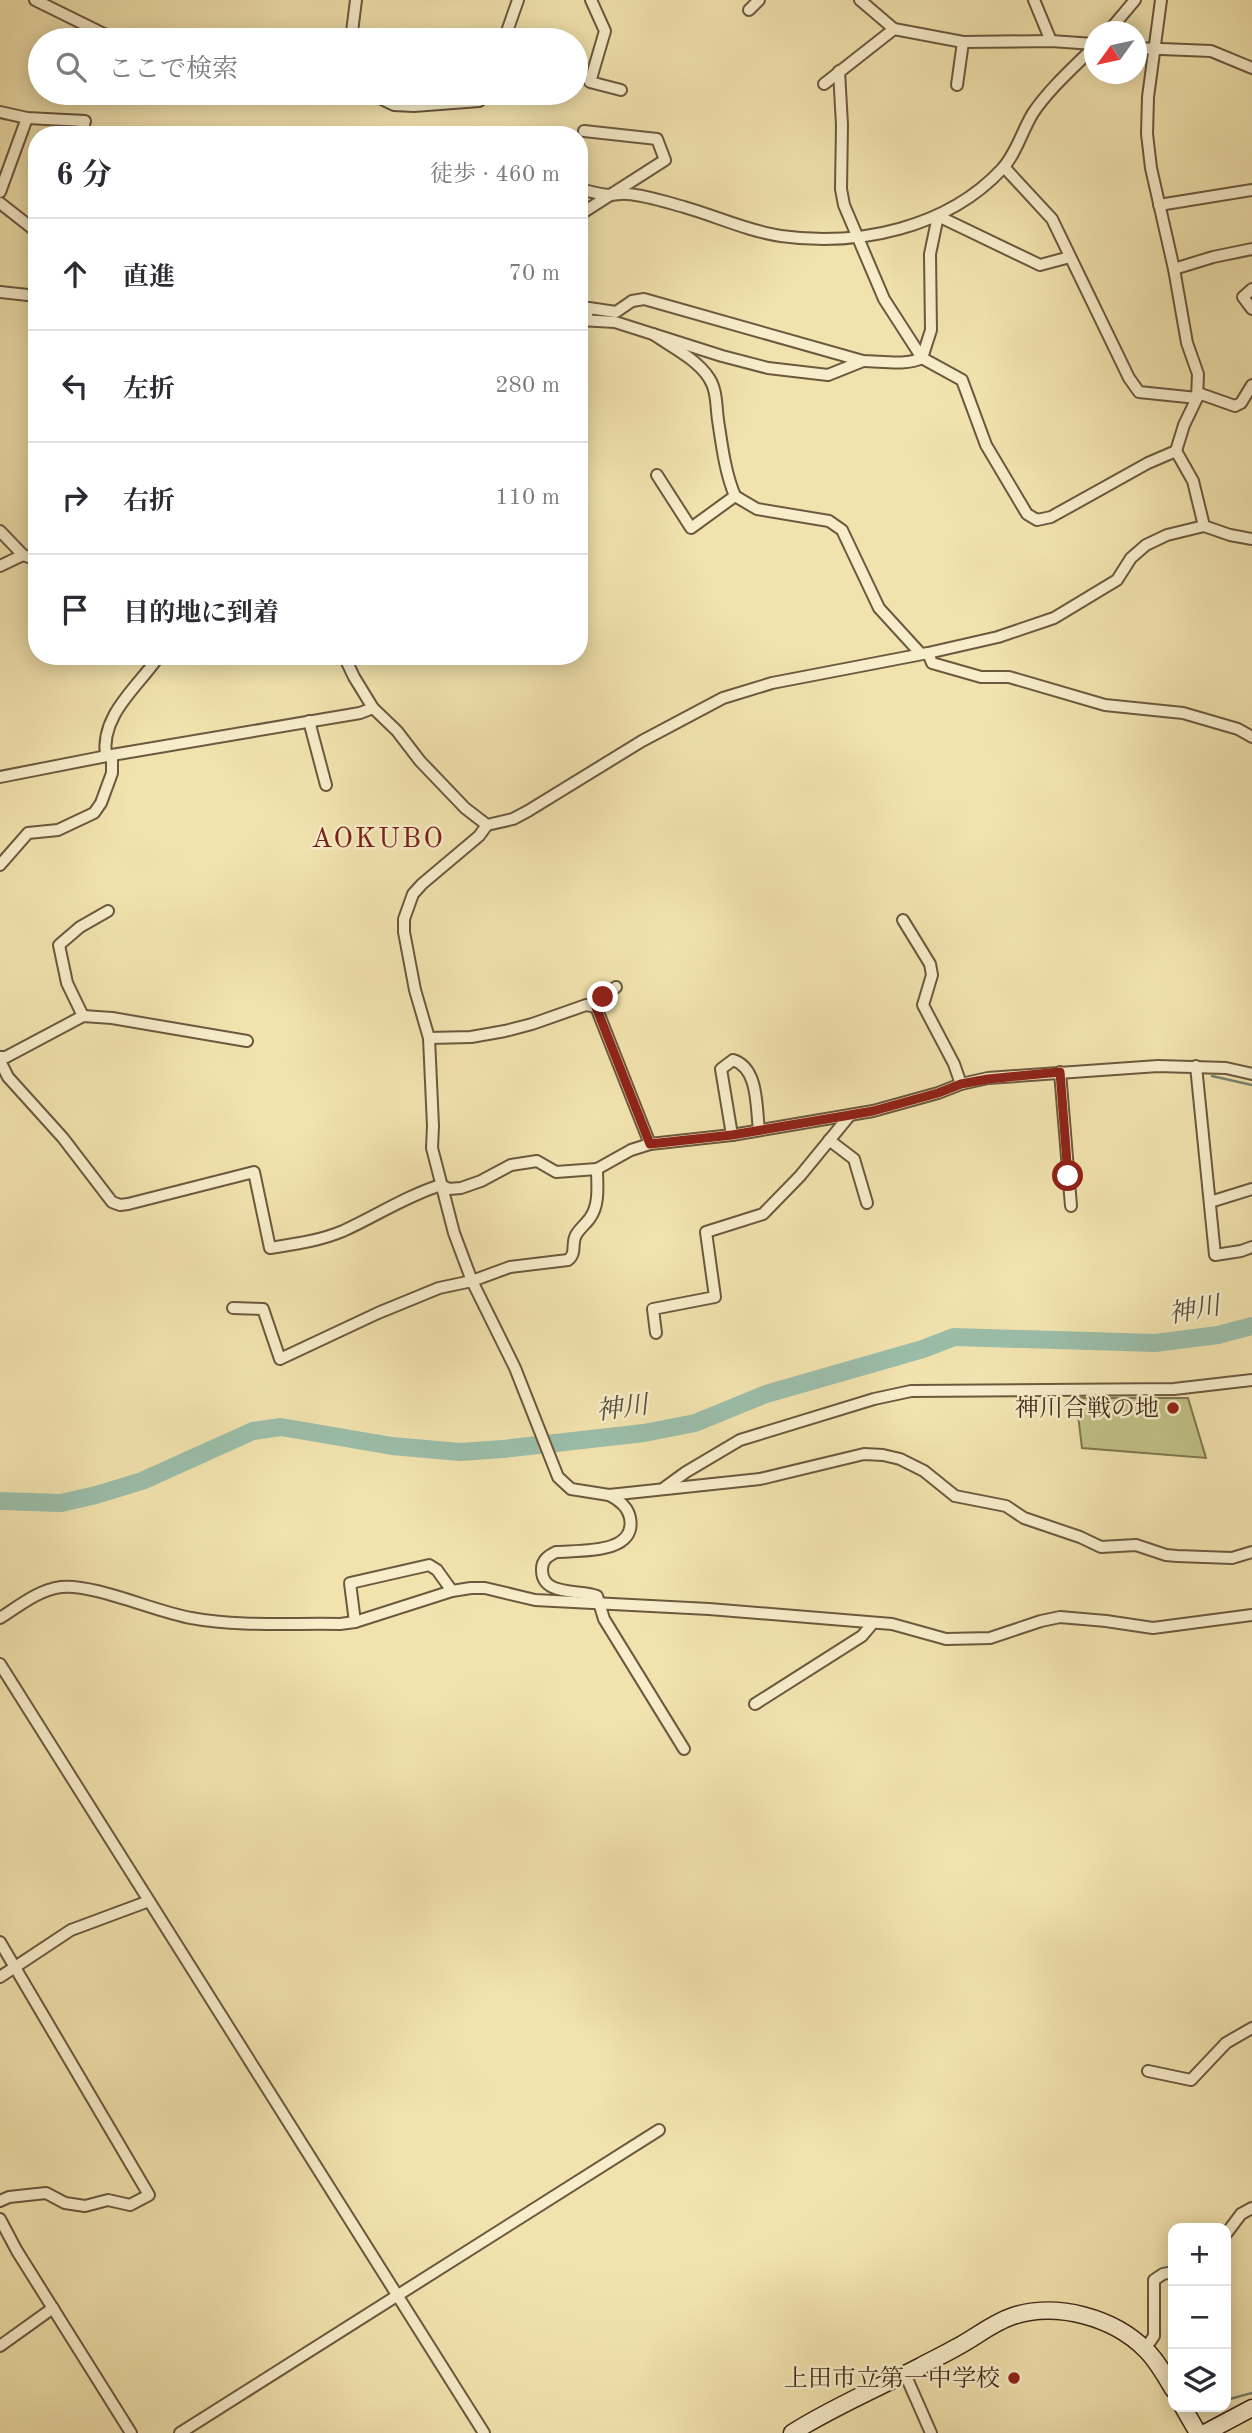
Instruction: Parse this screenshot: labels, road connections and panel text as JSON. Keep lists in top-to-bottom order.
{
  "districts": ["AOKUBO"],
  "water": ["神川"],
  "places": ["神川合戦の地", "上田市立第一中学校"],
  "north": "bottom left",
  "page": {
    "search": "ここで検索",
    "heading": ["6 分", "徒歩 · 460 m"],
    "list": [
      ["直進", "70 m"],
      ["左折", "280 m"],
      ["右折", "110 m"],
      "目的地に到着"
    ],
    "map_buttons": ["+", "−"]
  }
}
